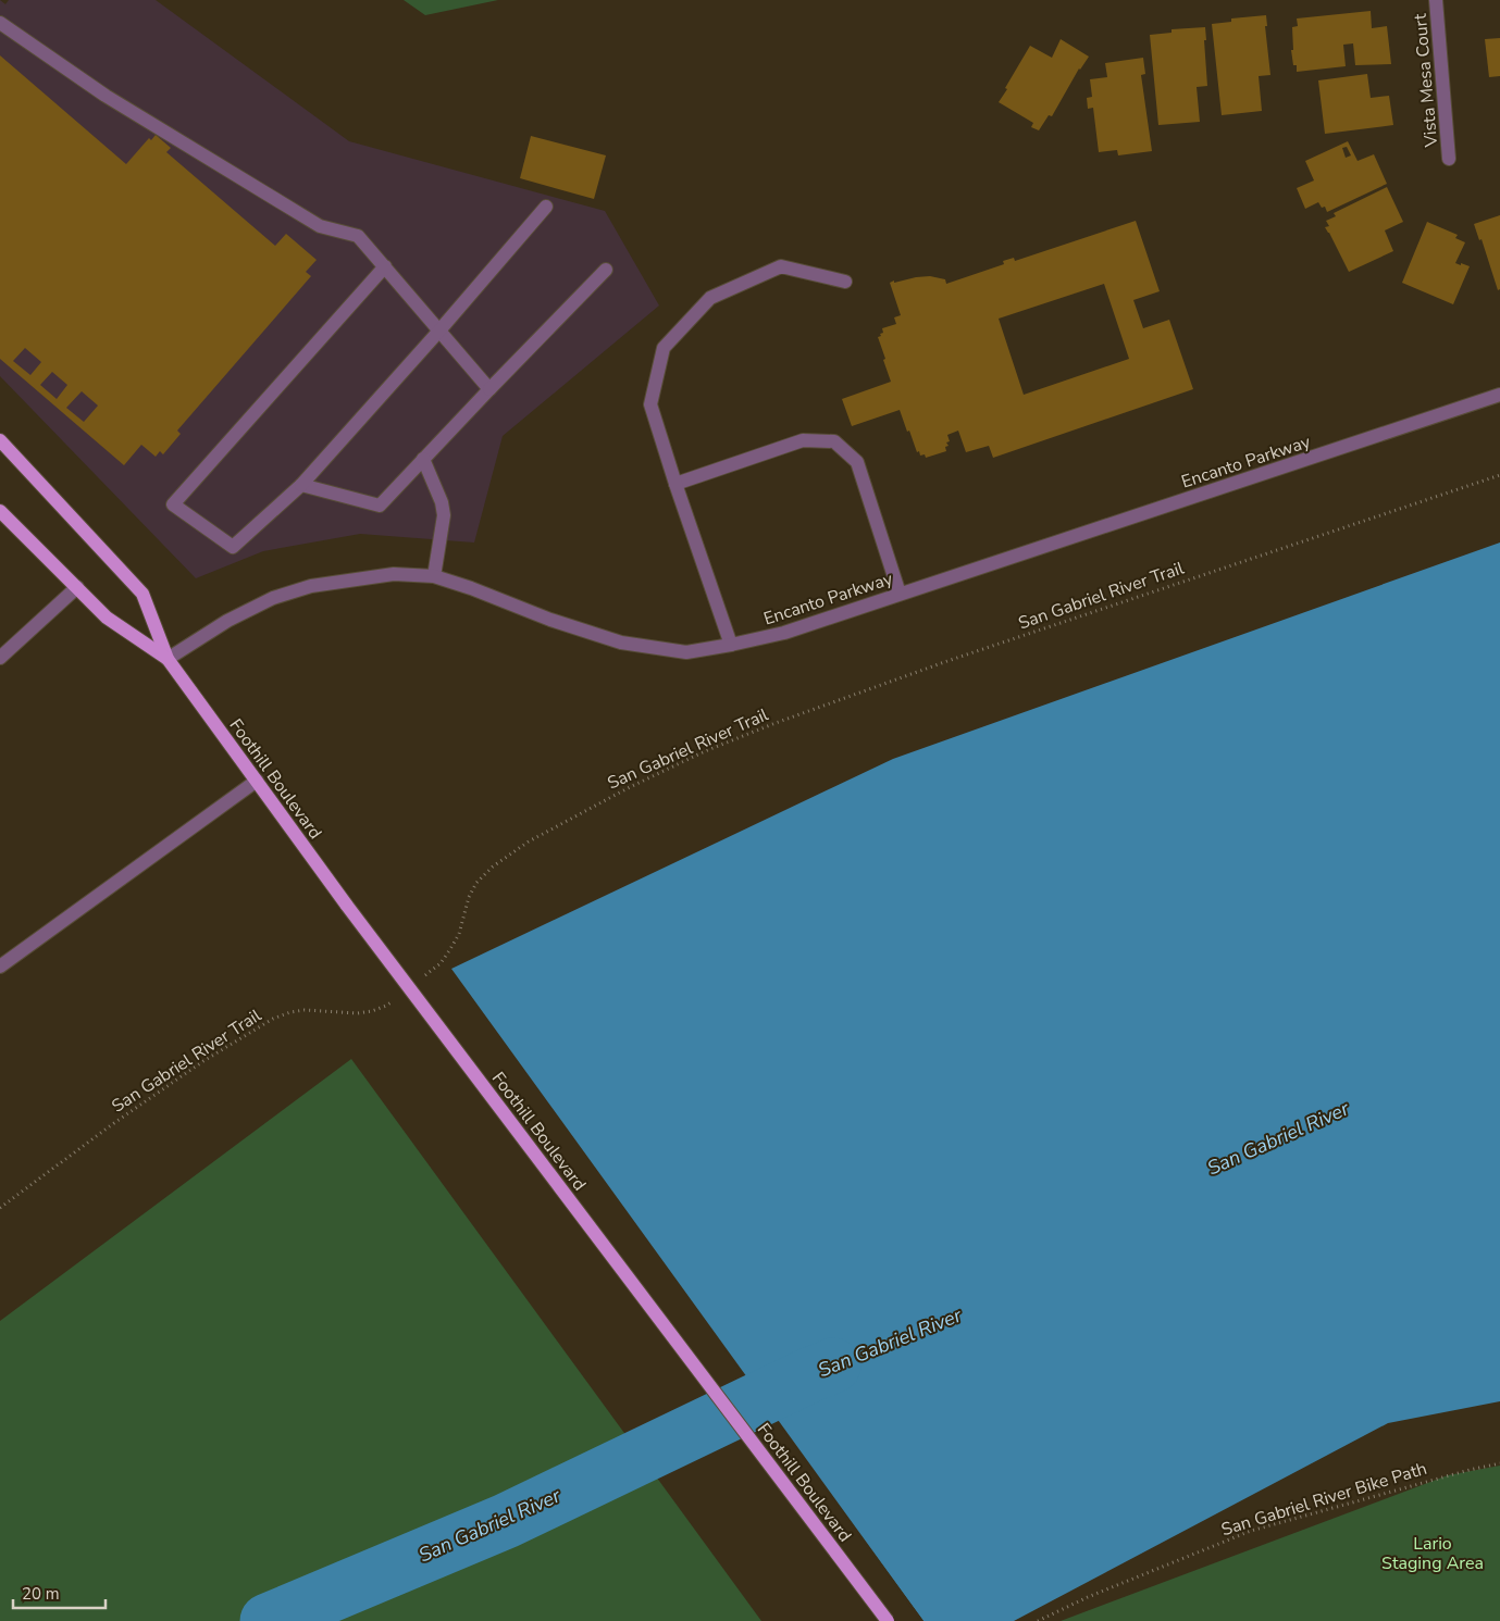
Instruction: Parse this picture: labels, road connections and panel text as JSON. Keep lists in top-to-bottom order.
{
  "streets": {
    "main road": ["Foothill Boulevard"],
    "street": ["Vista Mesa Court", "Encanto Parkway"],
    "path": ["San Gabriel River Trail", "San Gabriel River Bike Path"]
  },
  "crossings": [
    ["Encanto Parkway", "Foothill Boulevard"]
  ],
  "water": ["San Gabriel River"],
  "parks": ["Lario Staging Area"],
  "scale_bar": "20 m"
}
